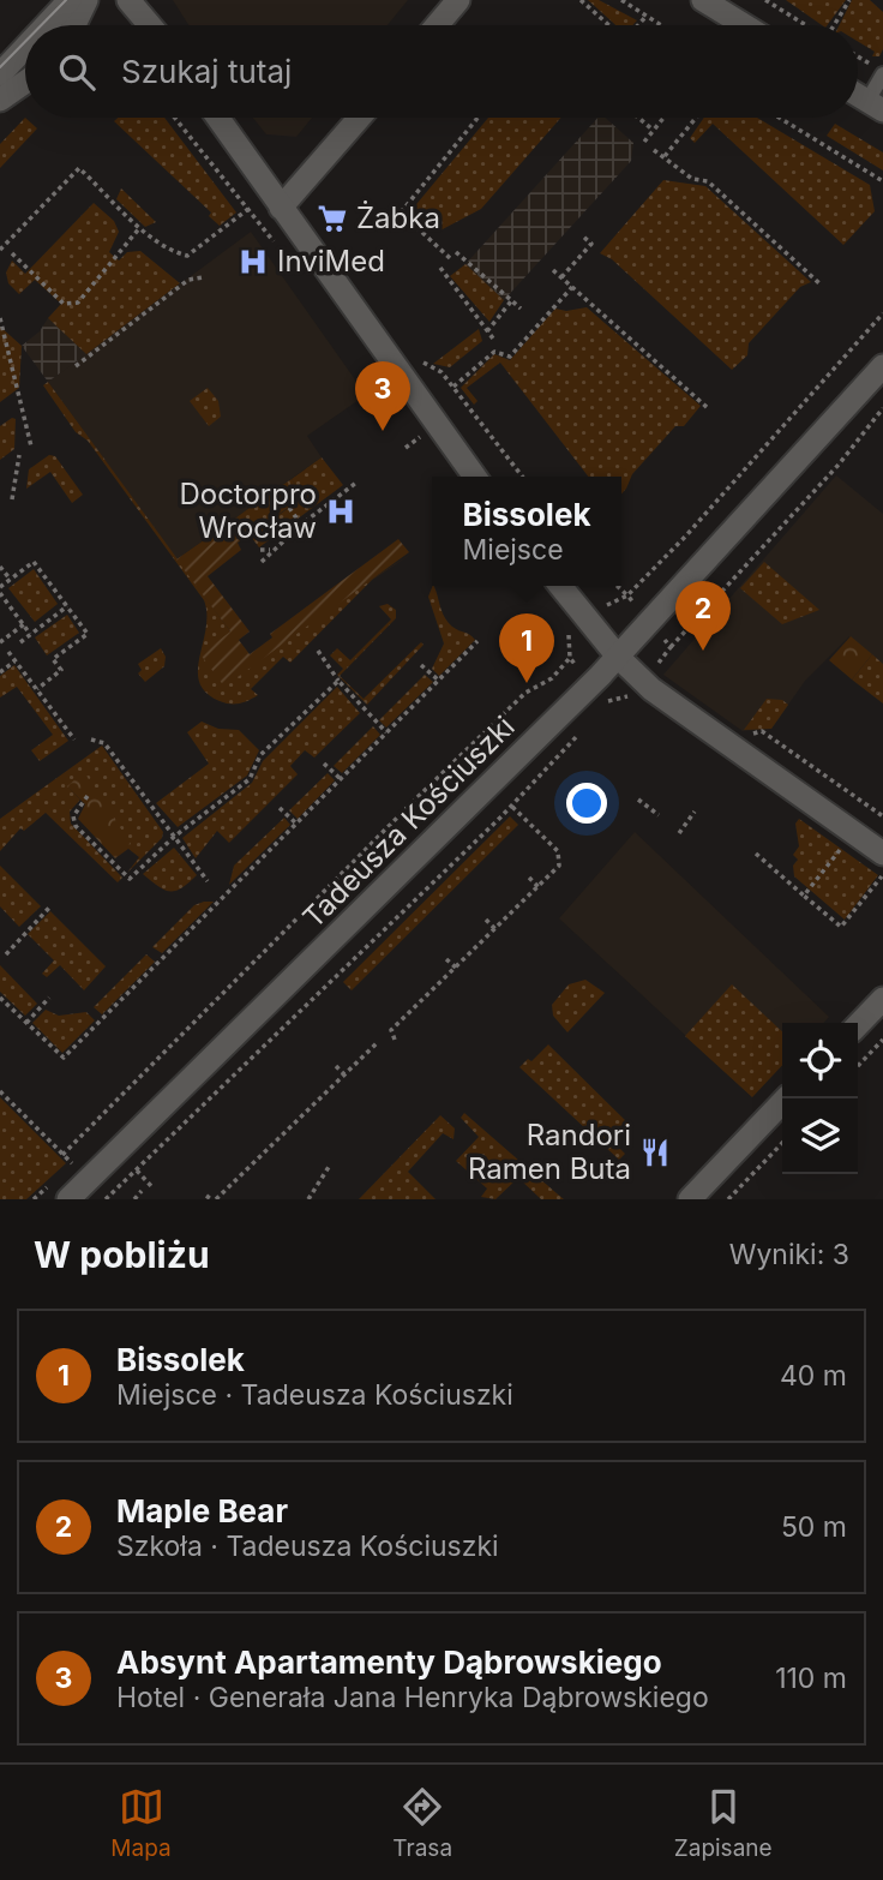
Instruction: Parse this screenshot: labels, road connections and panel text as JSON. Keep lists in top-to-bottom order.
{
  "streets": {
    "street": ["Tadeusza Kościuszki"]
  },
  "places": {
    "supermarket": ["Żabka"],
    "hospital": ["InviMed", "Doctorpro Wrocław"],
    "restaurant": ["Randori Ramen Buta"]
  },
  "page": {
    "search": "Szukaj tutaj",
    "pins": ["3", "2", "1"],
    "popup": ["Bissolek", "Miejsce"],
    "heading": ["W pobliżu", "Wyniki: 3"],
    "list": [
      {
        "mark": "1",
        "name": "Bissolek",
        "note": "Miejsce · Tadeusza Kościuszki",
        "value": "40 m"
      },
      {
        "mark": "2",
        "name": "Maple Bear",
        "note": "Szkoła · Tadeusza Kościuszki",
        "value": "50 m"
      },
      {
        "mark": "3",
        "name": "Absynt Apartamenty Dąbrowskiego",
        "note": "Hotel · Generała Jana Henryka Dąbrowskiego",
        "value": "110 m"
      }
    ],
    "nav": ["Mapa", "Trasa", "Zapisane"]
  }
}
